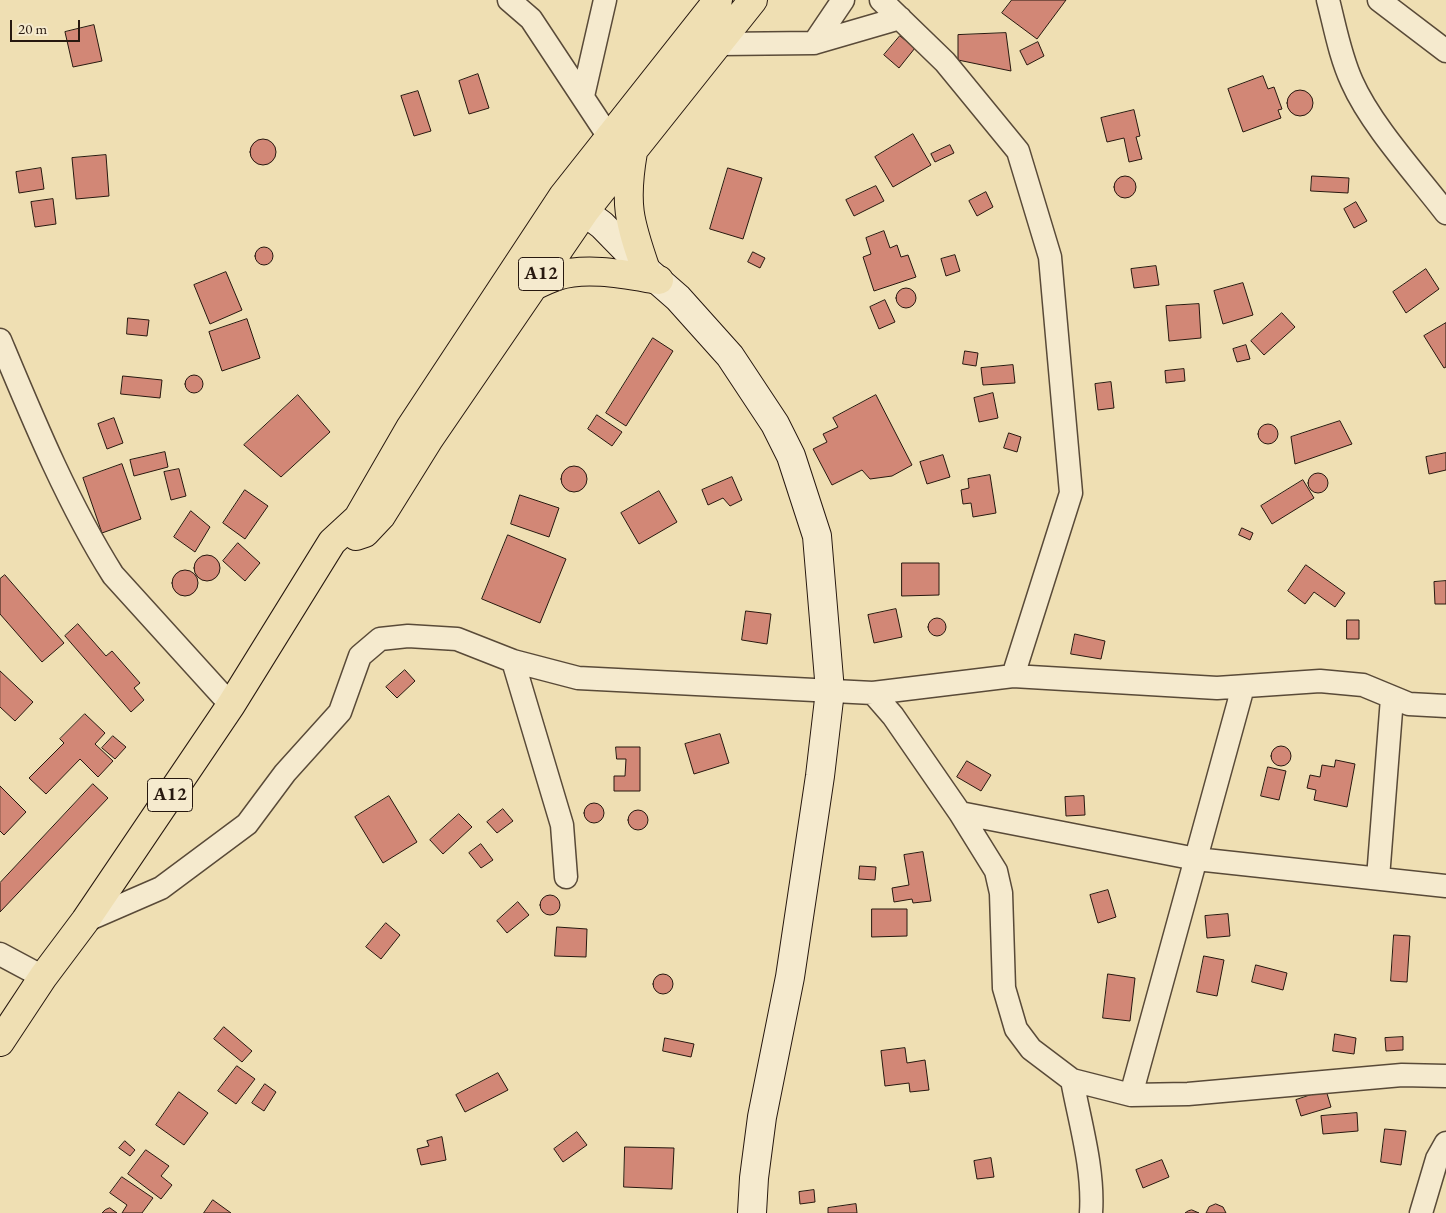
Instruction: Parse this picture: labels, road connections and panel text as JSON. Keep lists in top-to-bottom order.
{
  "streets": {
    "main road": ["A12"]
  },
  "scale_bar": "20 m"
}
